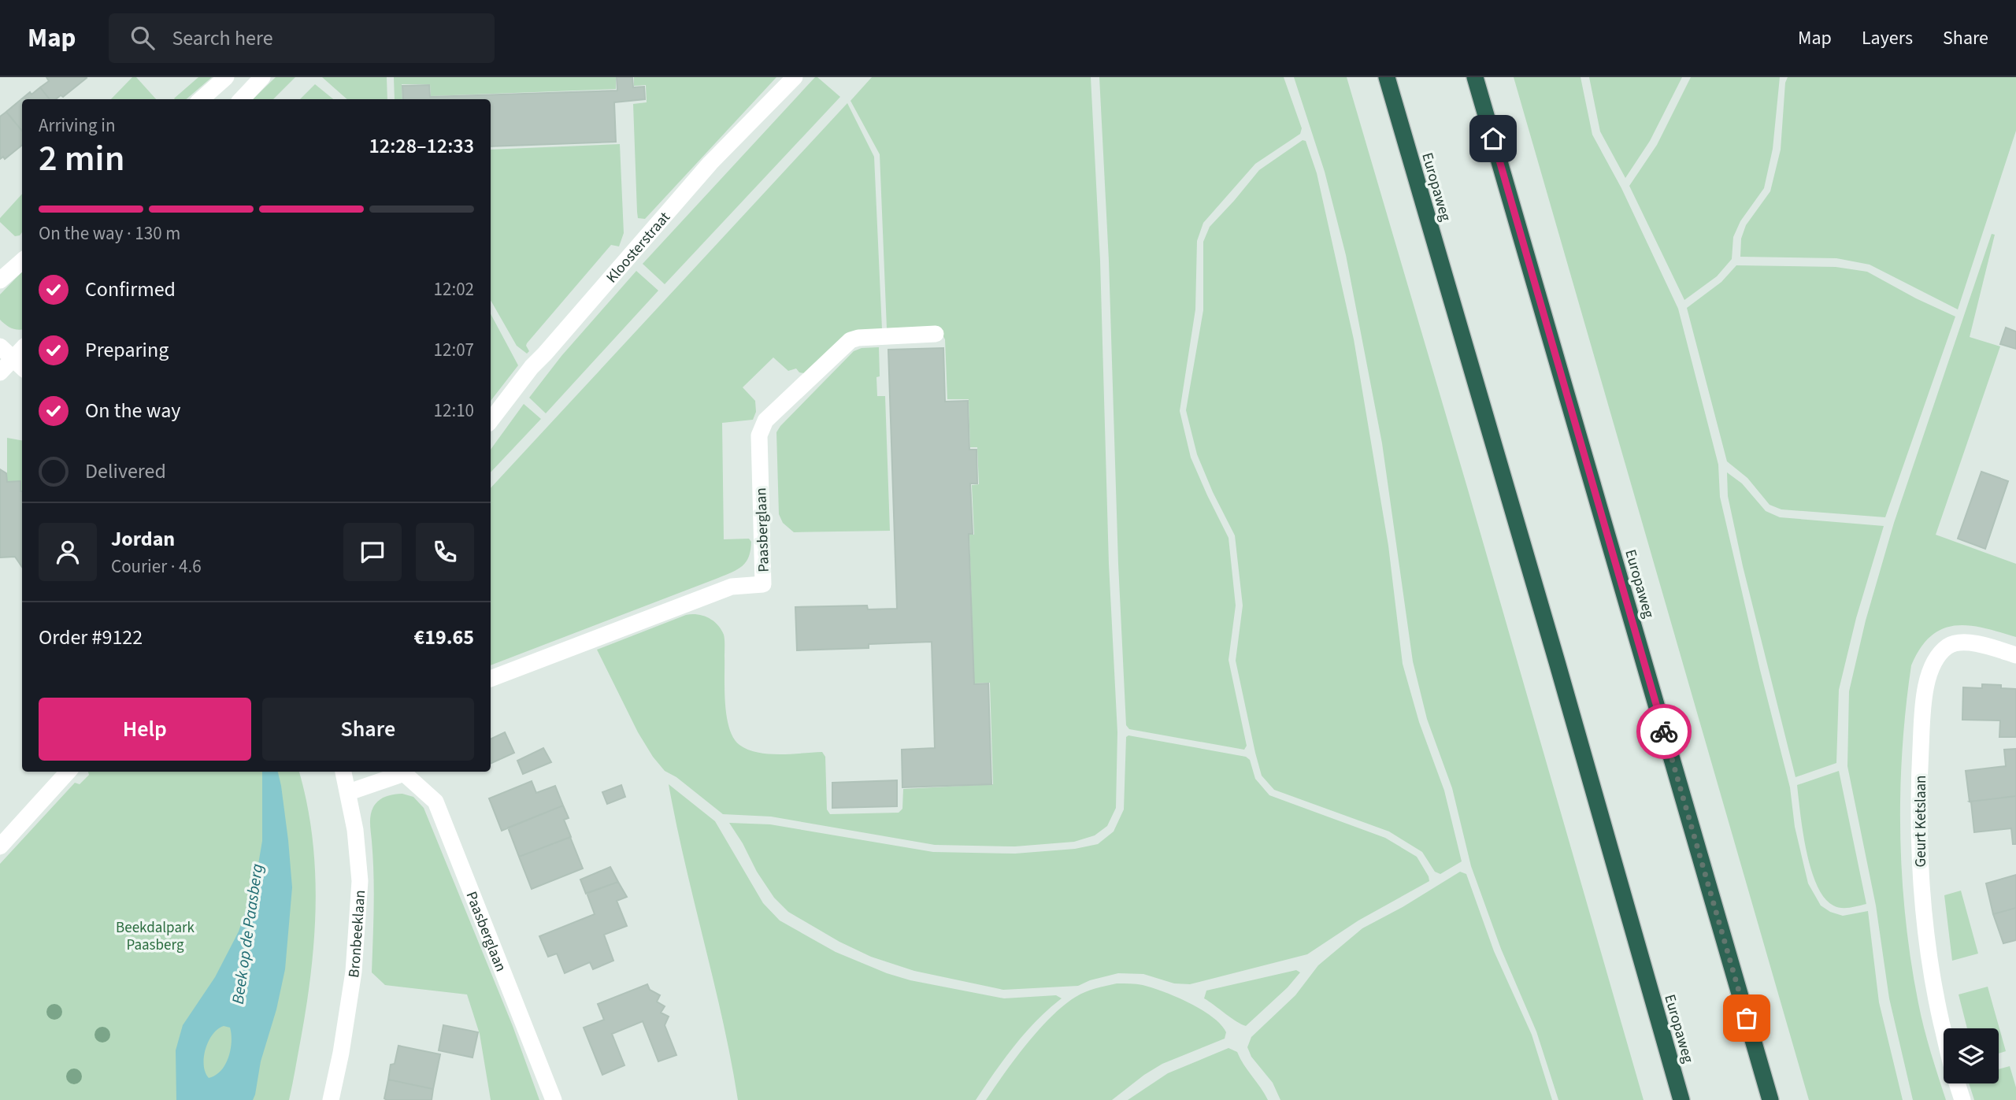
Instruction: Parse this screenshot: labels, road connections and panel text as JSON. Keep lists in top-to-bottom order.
{
  "streets": {
    "highway": ["Europaweg"],
    "street": [
      "Kloosterstraat",
      "Paasberglaan",
      "Geurt Ketslaan",
      "Bronbeeklaan"
    ]
  },
  "crossings": [
    ["Paasberglaan", "Bronbeeklaan"]
  ],
  "water": ["Beek op de Paasberg"],
  "parks": ["Beekdalpark Paasberg"],
  "page": {
    "header": "Map",
    "search": "Search here",
    "nav": ["Map", "Layers", "Share"],
    "heading": ["2 min", "Arriving in", "12:28–12:33"],
    "panel": [
      "Jordan",
      "Courier · 4.6",
      "Order #9122",
      "€19.65"
    ],
    "bar": "On the way · 130 m",
    "list": [
      ["Confirmed", "12:02"],
      ["Preparing", "12:07"],
      ["On the way", "12:10"],
      "Delivered"
    ],
    "buttons": ["Help", "Share"]
  }
}
